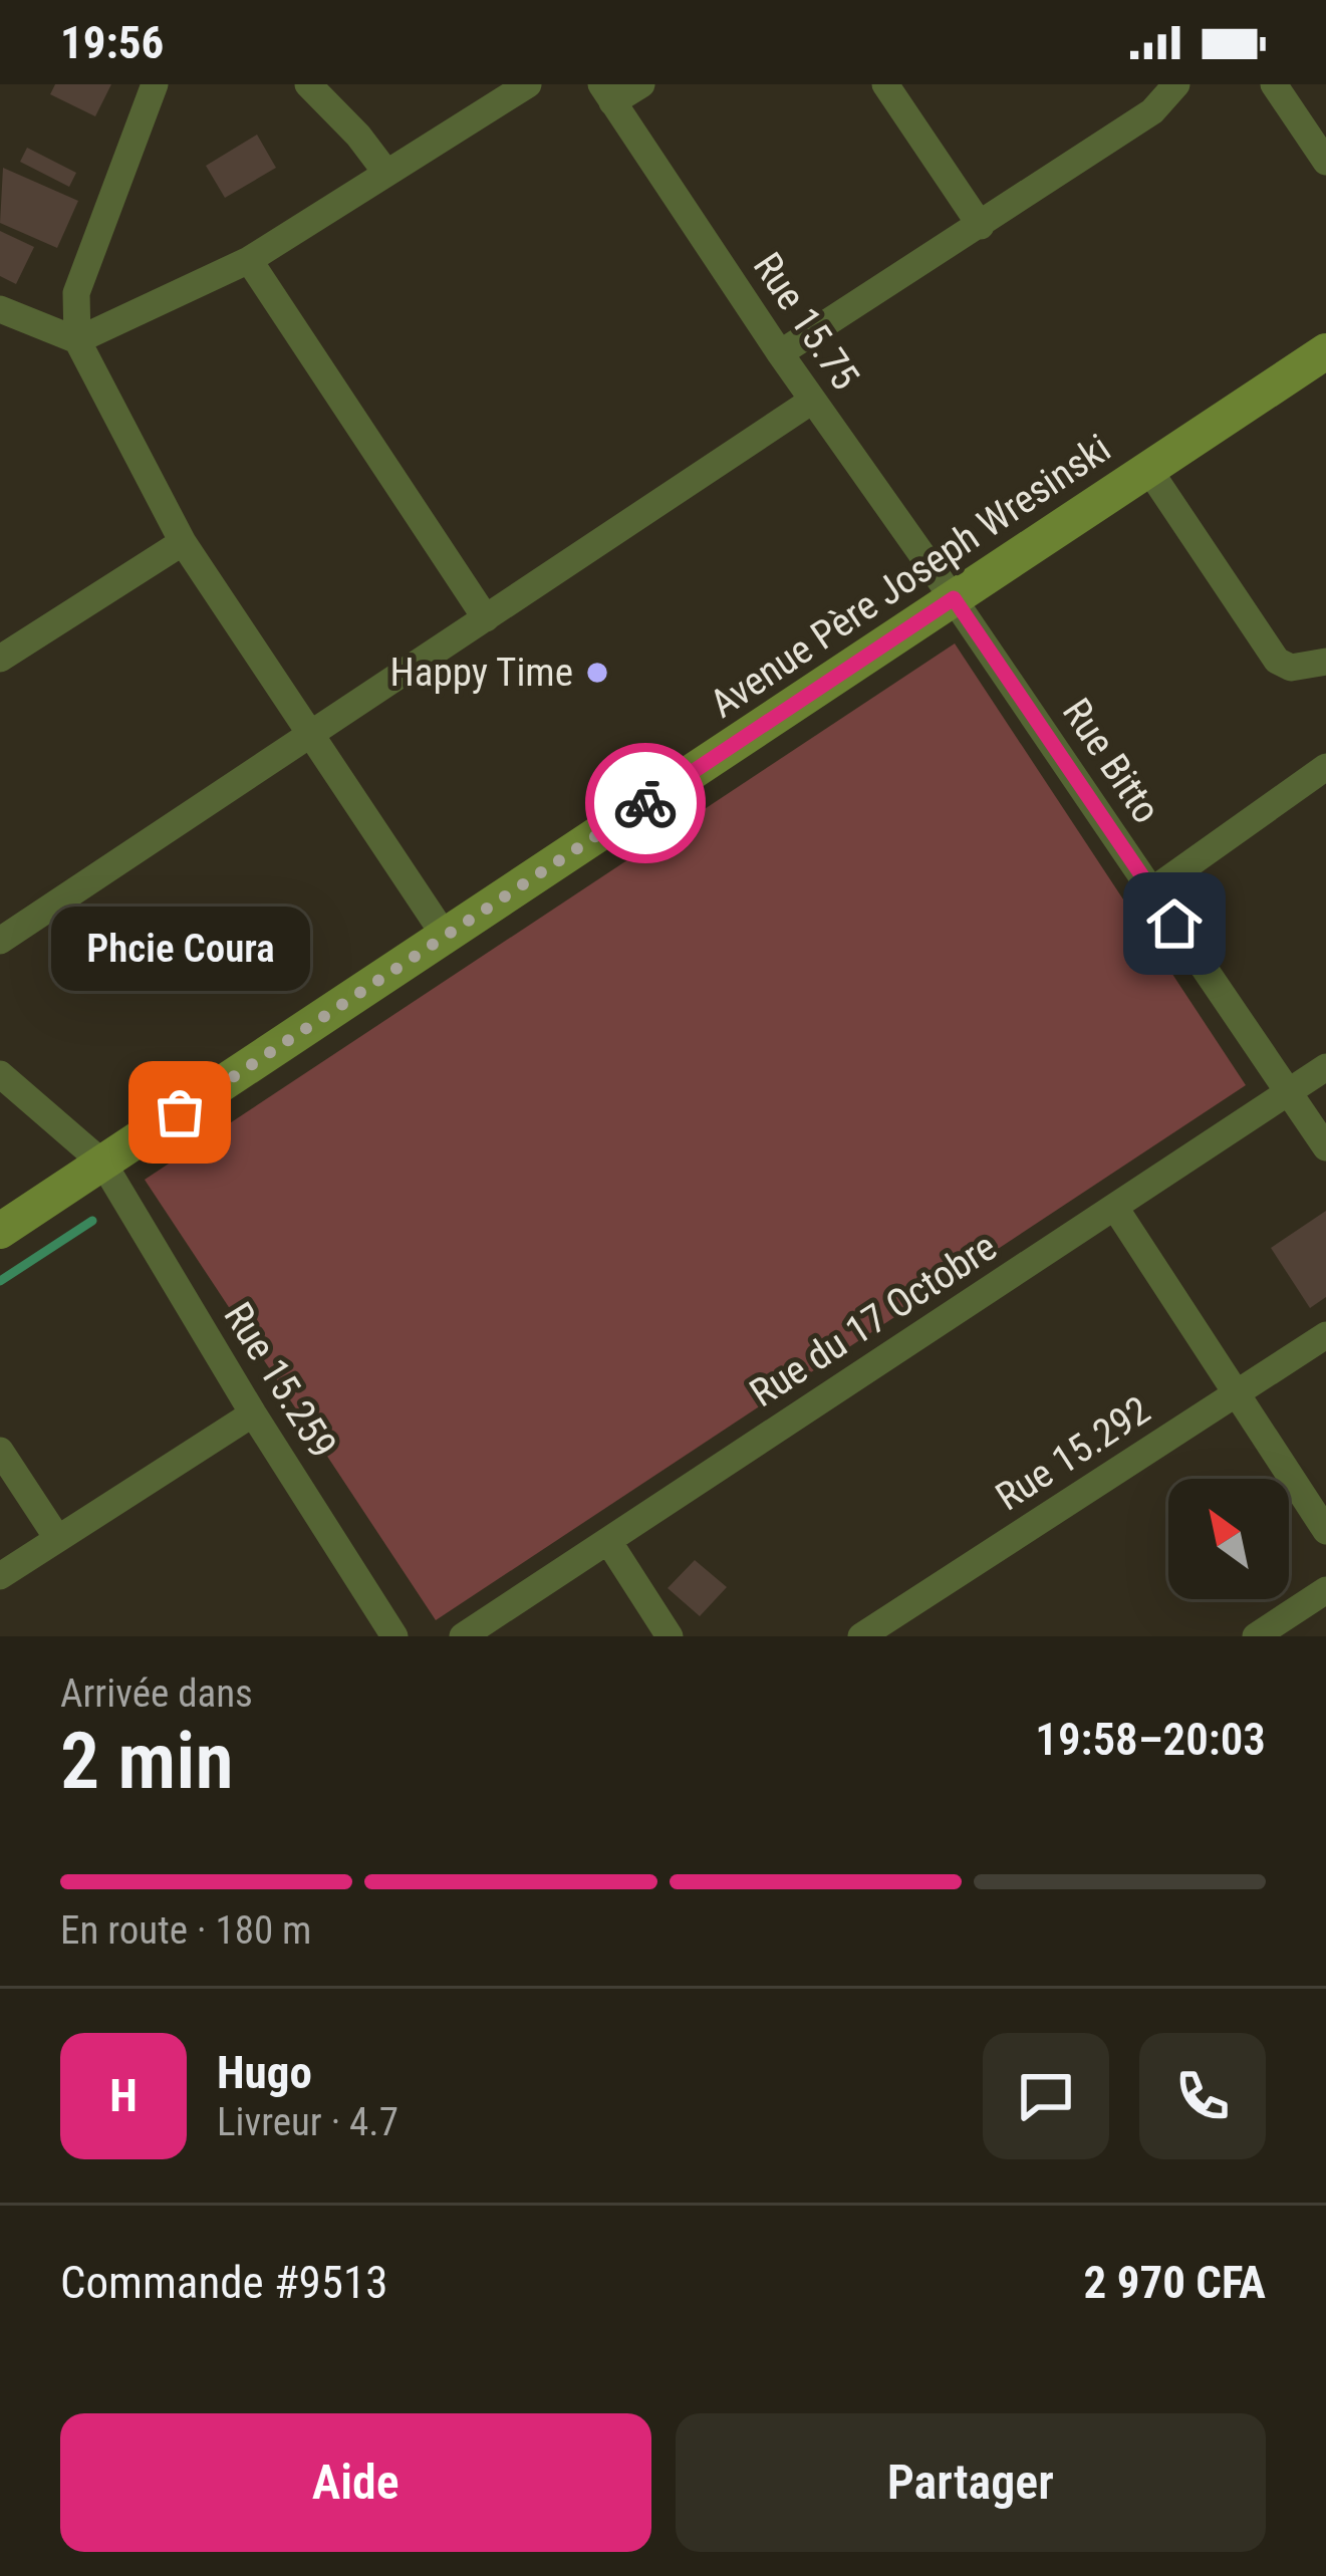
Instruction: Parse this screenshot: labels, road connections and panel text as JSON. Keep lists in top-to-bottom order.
{
  "streets": {
    "street": [
      "Rue 15.75",
      "Avenue Père Joseph Wresinski",
      "Rue Bitto",
      "Rue du 17 Octobre",
      "Rue 15.259",
      "Rue 15.292"
    ]
  },
  "crossings": [
    ["Rue 15.75", "Avenue Père Joseph Wresinski"],
    ["Rue 15.75", "Rue Bitto"],
    ["Avenue Père Joseph Wresinski", "Rue Bitto"],
    ["Avenue Père Joseph Wresinski", "Rue 15.259"],
    ["Rue Bitto", "Rue du 17 Octobre"]
  ],
  "places": ["Happy Time", "Phcie Coura"],
  "north": "top left",
  "page": {
    "status": "19:56",
    "bubble": "Phcie Coura",
    "heading": ["2 min", "Arrivée dans", "19:58–20:03"],
    "panel": [
      "Hugo",
      "Livreur · 4.7",
      "Commande #9513",
      "2 970 CFA"
    ],
    "bar": "En route · 180 m",
    "round": "H",
    "buttons": ["Aide", "Partager"]
  }
}
